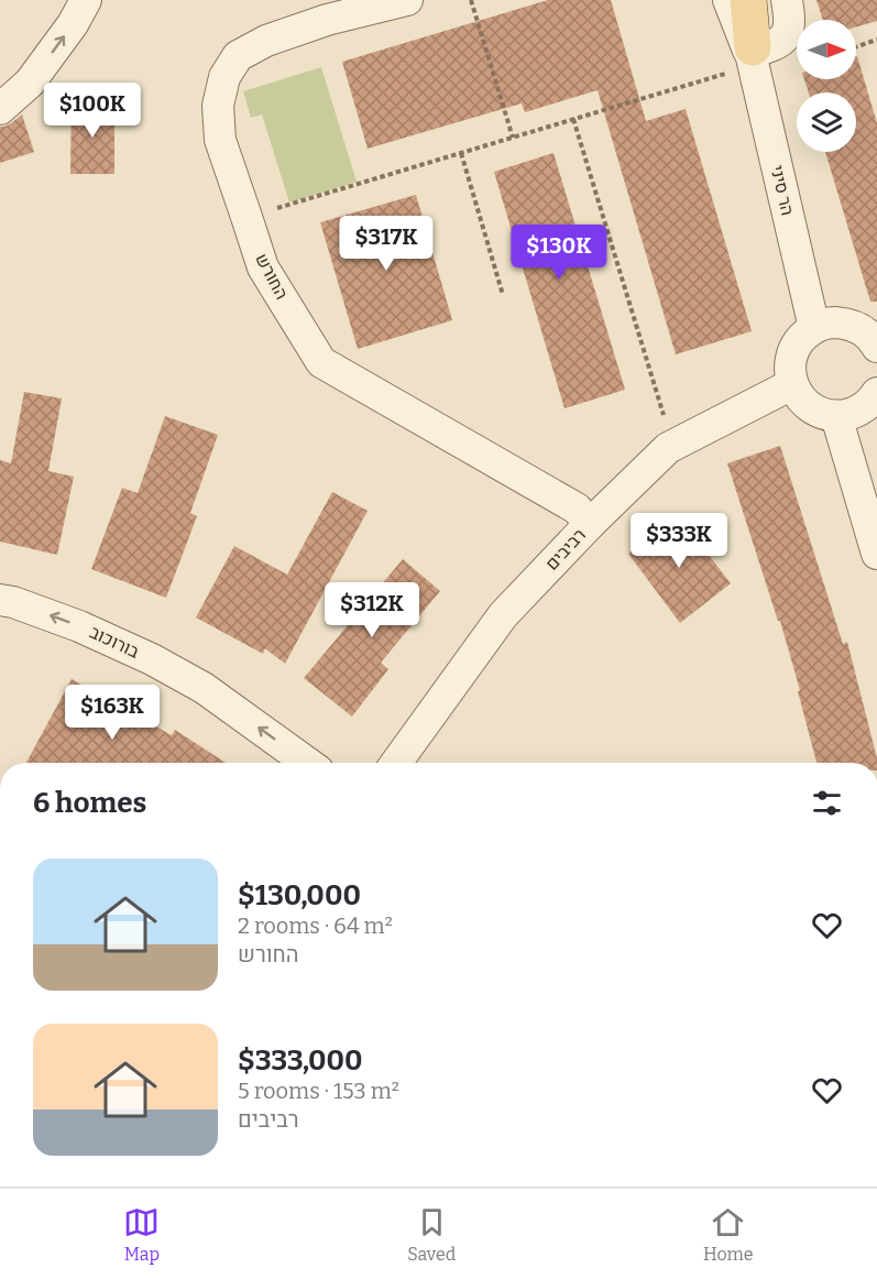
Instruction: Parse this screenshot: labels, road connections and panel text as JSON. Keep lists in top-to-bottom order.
{
  "streets": {
    "street": [
      "הר סיני",
      "החורש",
      "רביבים",
      "בורוכוב"
    ]
  },
  "crossings": [
    ["החורש", "רביבים"]
  ],
  "one_way": ["בורוכוב"],
  "north": "right",
  "page": {
    "price": [
      "$100K",
      "$317K",
      "$130K",
      "$333K",
      "$312K",
      "$163K"
    ],
    "heading": "6 homes",
    "list": [
      {
        "name": "$130,000",
        "note": "2 rooms · 64 m² · החורש"
      },
      {
        "name": "$333,000",
        "note": "5 rooms · 153 m² · רביבים"
      }
    ],
    "tabs": ["Map", "Saved", "Home"]
  }
}
